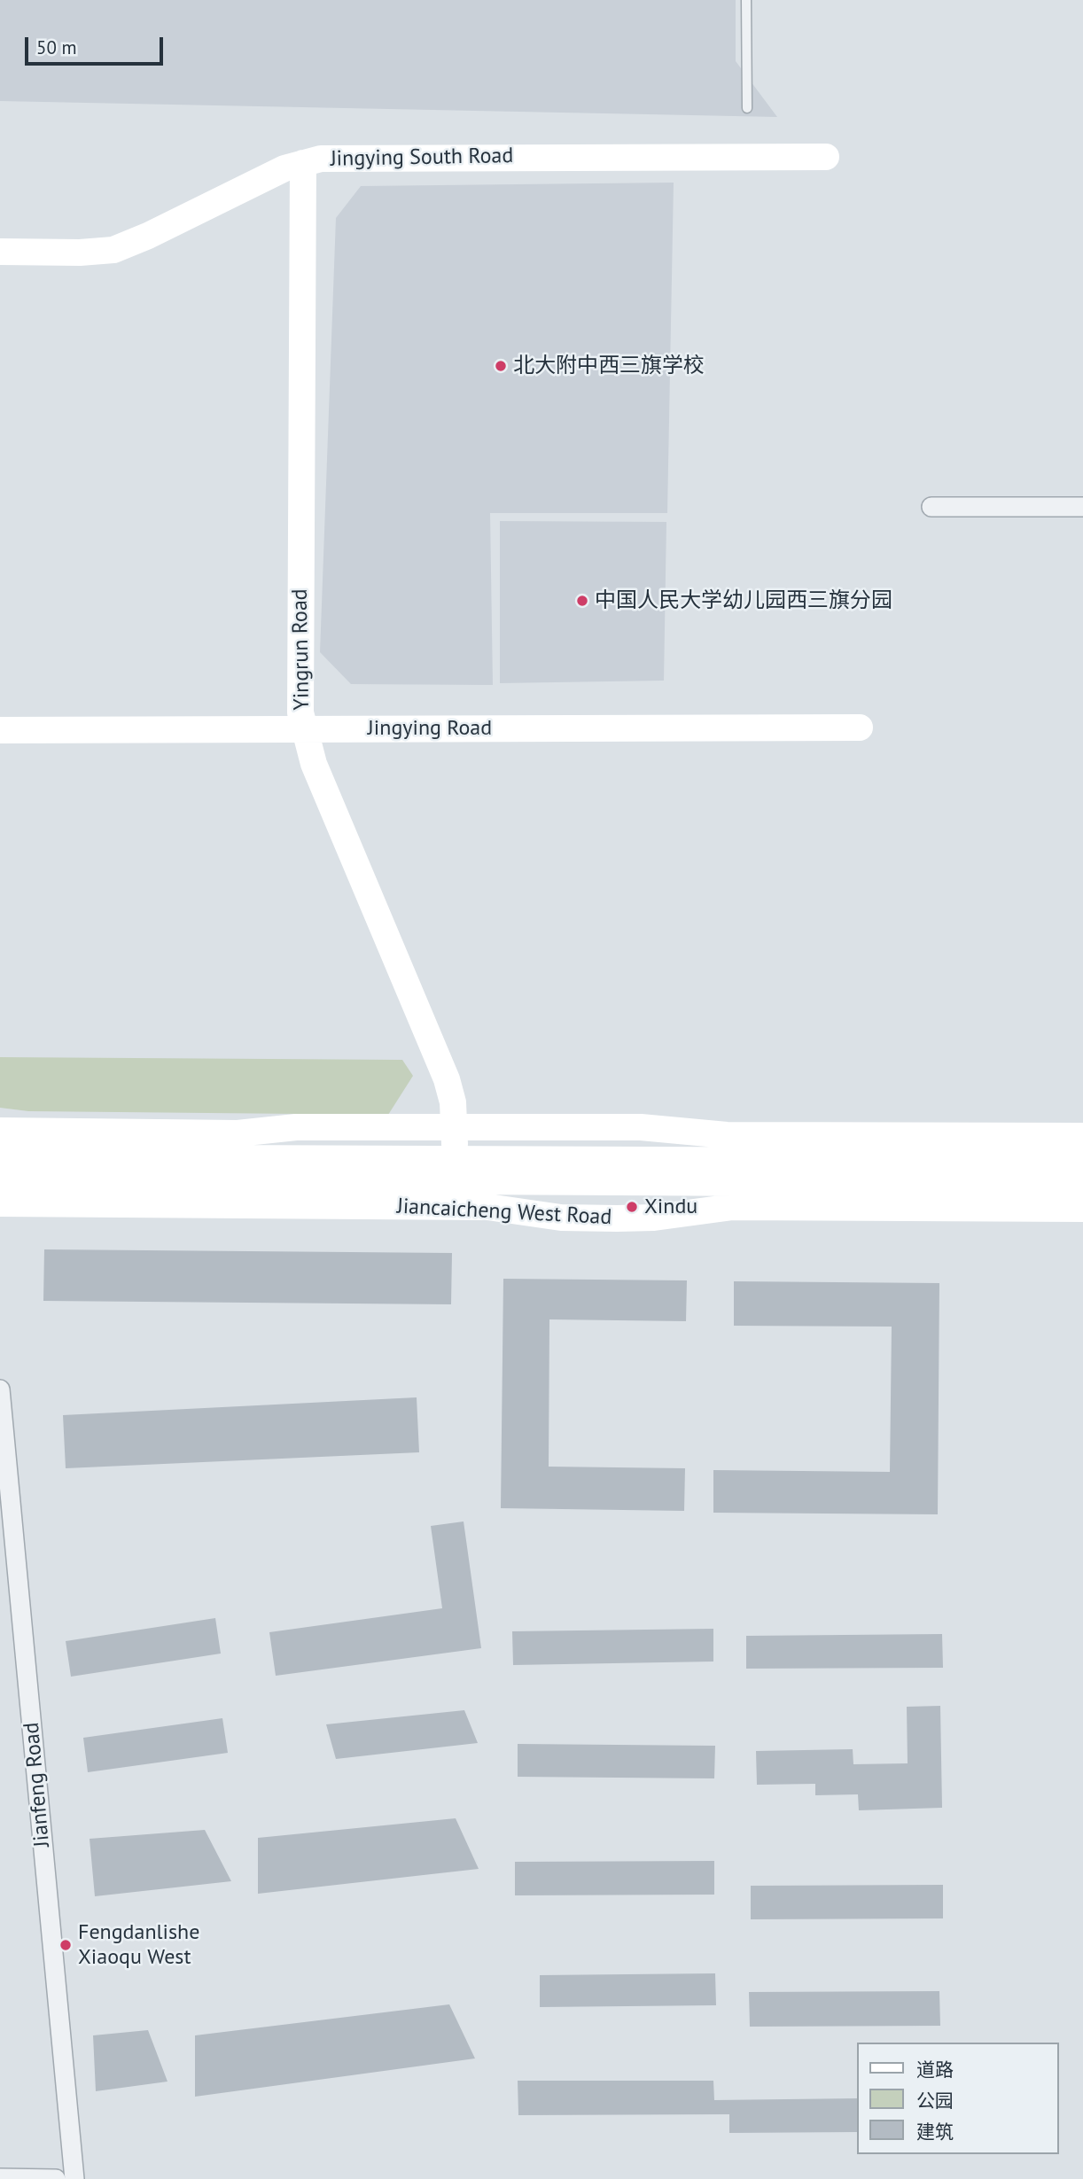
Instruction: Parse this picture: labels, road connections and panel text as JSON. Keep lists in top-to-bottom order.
{
  "streets": {
    "street": [
      "Jingying South Road",
      "Yingrun Road",
      "Jingying Road",
      "Jiancaicheng West Road",
      "Jianfeng Road"
    ]
  },
  "crossings": [
    ["Jingying South Road", "Yingrun Road"],
    ["Yingrun Road", "Jingying Road"],
    ["Yingrun Road", "Jiancaicheng West Road"]
  ],
  "places": [
    "北大附中西三旗学校",
    "中国人民大学幼儿园西三旗分园",
    "Xindu",
    "Fengdanlishe Xiaoqu West"
  ],
  "legend": ["道路", "公园", "建筑"],
  "scale_bar": "50 m"
}
